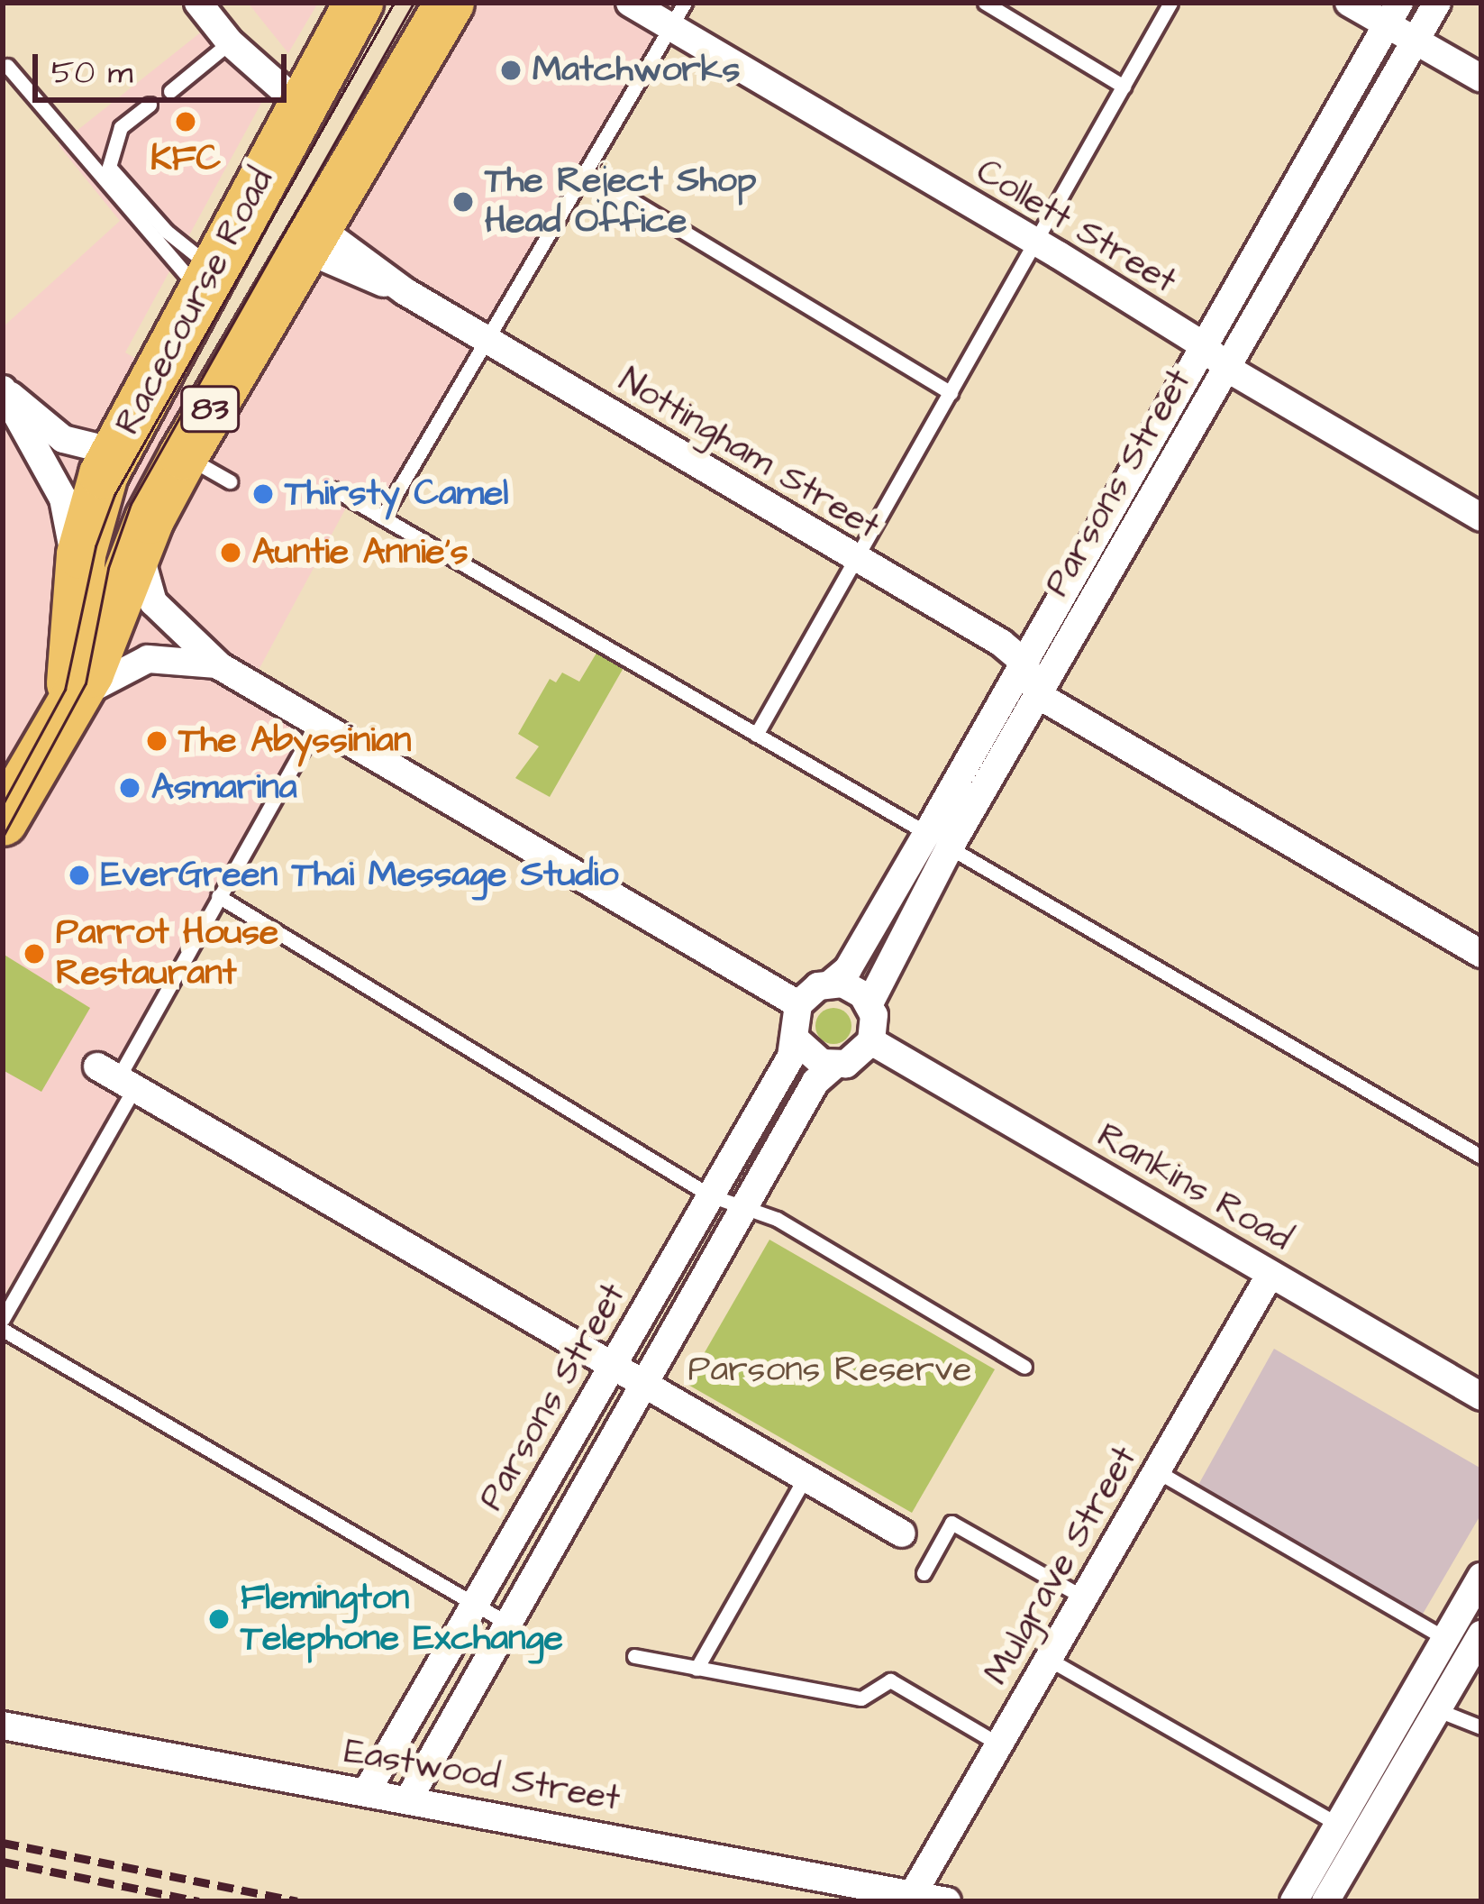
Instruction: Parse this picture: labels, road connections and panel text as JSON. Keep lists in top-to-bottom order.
{
  "streets": {
    "highway": ["Racecourse Road", "83"],
    "street": [
      "Collett Street",
      "Nottingham Street",
      "Parsons Street",
      "Rankins Road",
      "Mulgrave Street",
      "Eastwood Street"
    ]
  },
  "crossings": [
    ["Collett Street", "Parsons Street"],
    ["Racecourse Road", "Nottingham Street"],
    ["Nottingham Street", "Parsons Street"],
    ["Parsons Street", "Rankins Road"],
    ["Parsons Street", "Eastwood Street"],
    ["Rankins Road", "Mulgrave Street"],
    ["Mulgrave Street", "Eastwood Street"]
  ],
  "parks": ["Parsons Reserve"],
  "places": [
    "Matchworks",
    "KFC",
    "The Reject Shop Head Office",
    "Thirsty Camel",
    "Auntie Annie's",
    "The Abyssinian",
    "Asmarina",
    "EverGreen Thai Message Studio",
    "Parrot House Restaurant",
    "Flemington Telephone Exchange"
  ],
  "scale_bar": "50 m"
}
